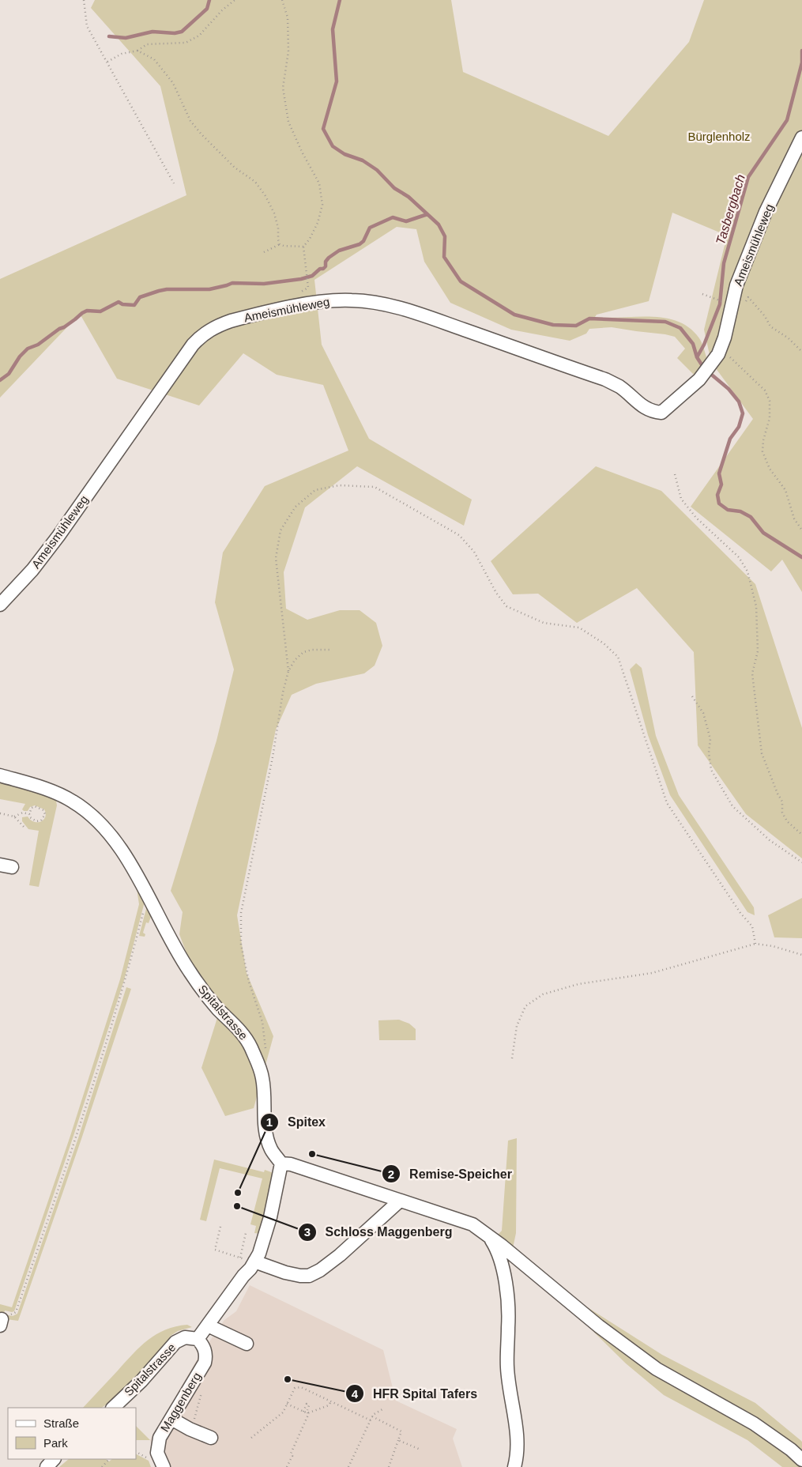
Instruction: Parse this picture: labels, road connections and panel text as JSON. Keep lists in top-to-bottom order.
{
  "streets": {
    "street": ["Ameismühleweg", "Spitalstrasse", "Maggenberg"]
  },
  "crossings": [
    ["Spitalstrasse", "Maggenberg"]
  ],
  "water": ["Tasbergbach"],
  "parks": ["Bürglenholz"],
  "places": [
    "Remise-Speicher",
    "Spitex",
    "Schloss Maggenberg",
    "HFR Spital Tafers"
  ],
  "legend": ["Straße", "Park"]
}
